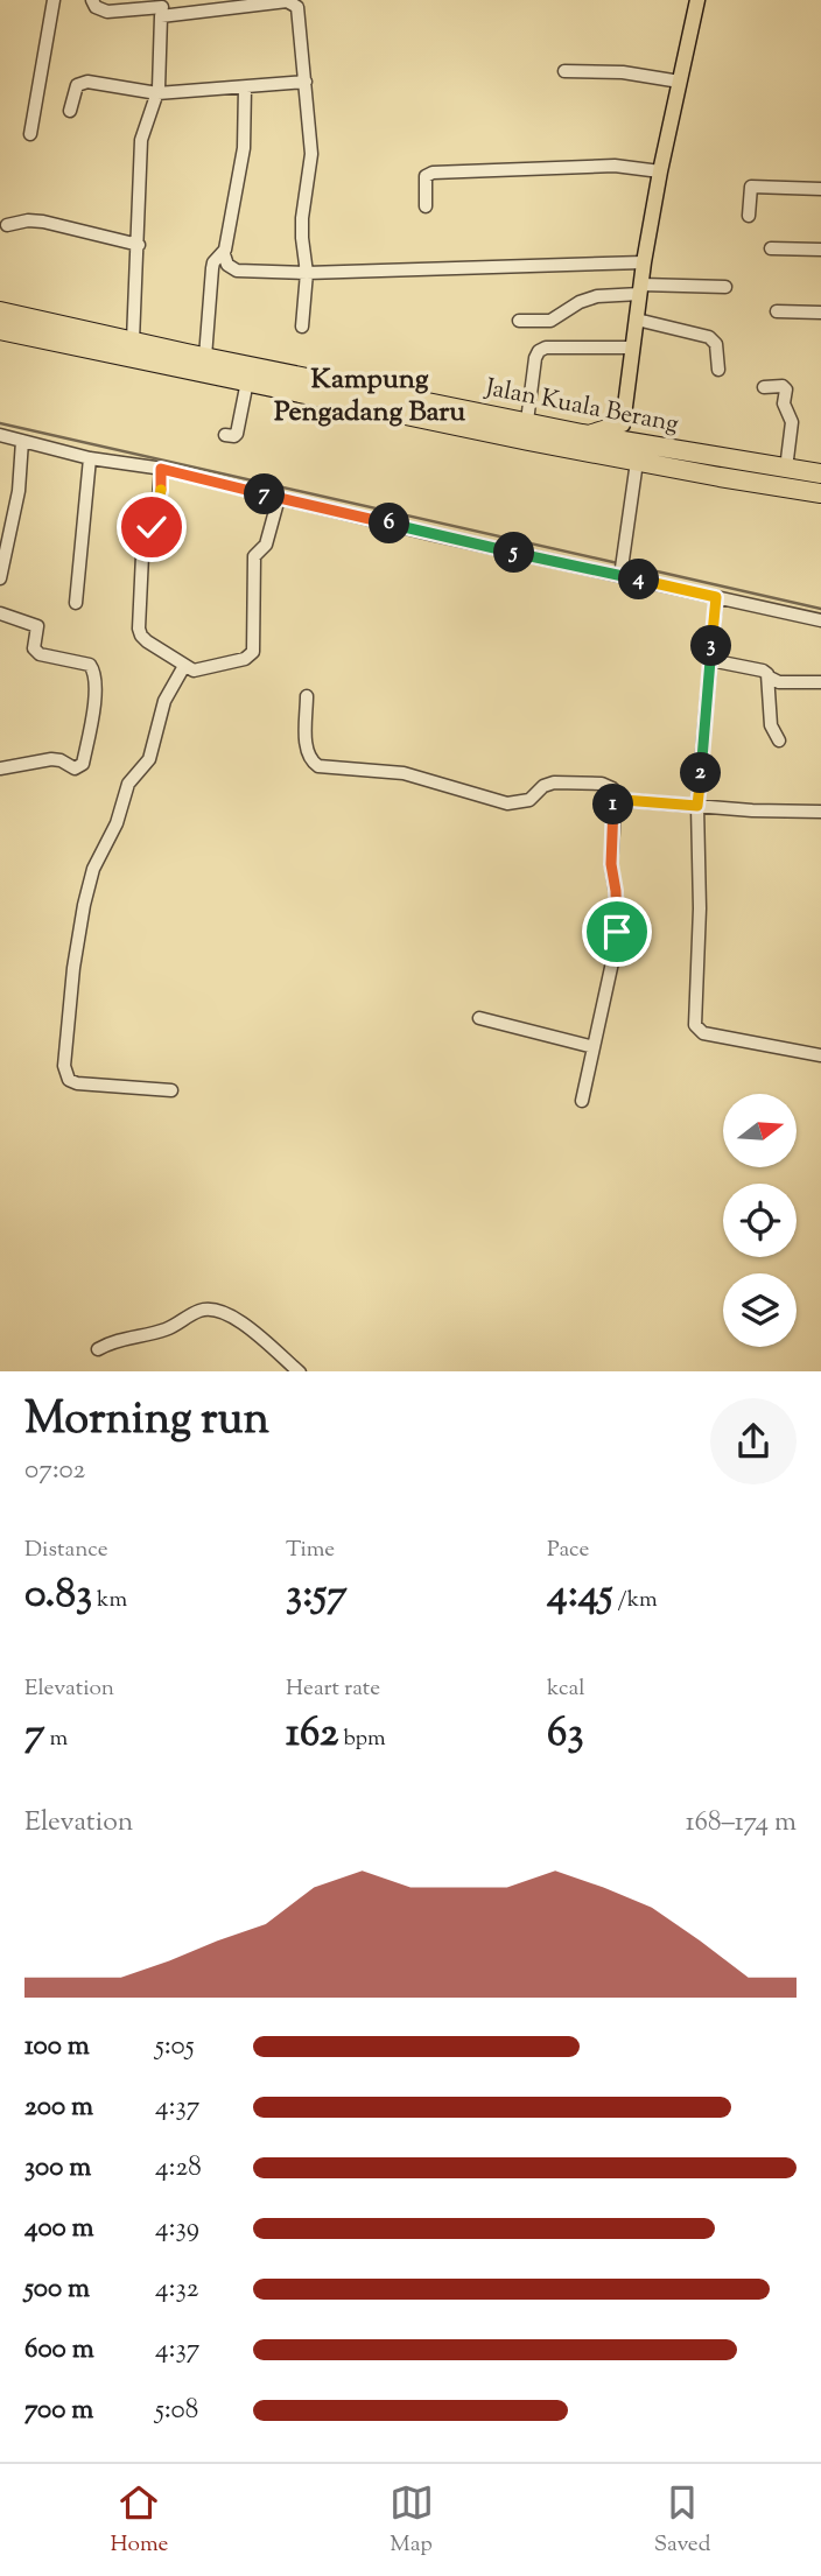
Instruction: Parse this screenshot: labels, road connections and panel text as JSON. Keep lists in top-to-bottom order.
{
  "streets": {
    "highway": ["Jalan Kuala Berang"]
  },
  "districts": ["Kampung Pengadang Baru"],
  "north": "right",
  "page": {
    "pins": [
      "7",
      "6",
      "5",
      "4",
      "3",
      "2",
      "1"
    ],
    "heading": ["Morning run", "07:02"],
    "stats": [
      ["Distance", "0.83 km"],
      ["Time", "3:57"],
      ["Pace", "4:45 /km"],
      ["Elevation", "7 m"],
      ["Heart rate", "162 bpm"],
      ["kcal", "63"]
    ],
    "chart": ["Elevation", "168–174 m"],
    "list": [
      {
        "name": "100 m",
        "note": "5:05"
      },
      {
        "name": "200 m",
        "note": "4:37"
      },
      {
        "name": "300 m",
        "note": "4:28"
      },
      {
        "name": "400 m",
        "note": "4:39"
      },
      {
        "name": "500 m",
        "note": "4:32"
      },
      {
        "name": "600 m",
        "note": "4:37"
      },
      {
        "name": "700 m",
        "note": "5:08"
      }
    ],
    "tabs": ["Home", "Map", "Saved"]
  }
}
